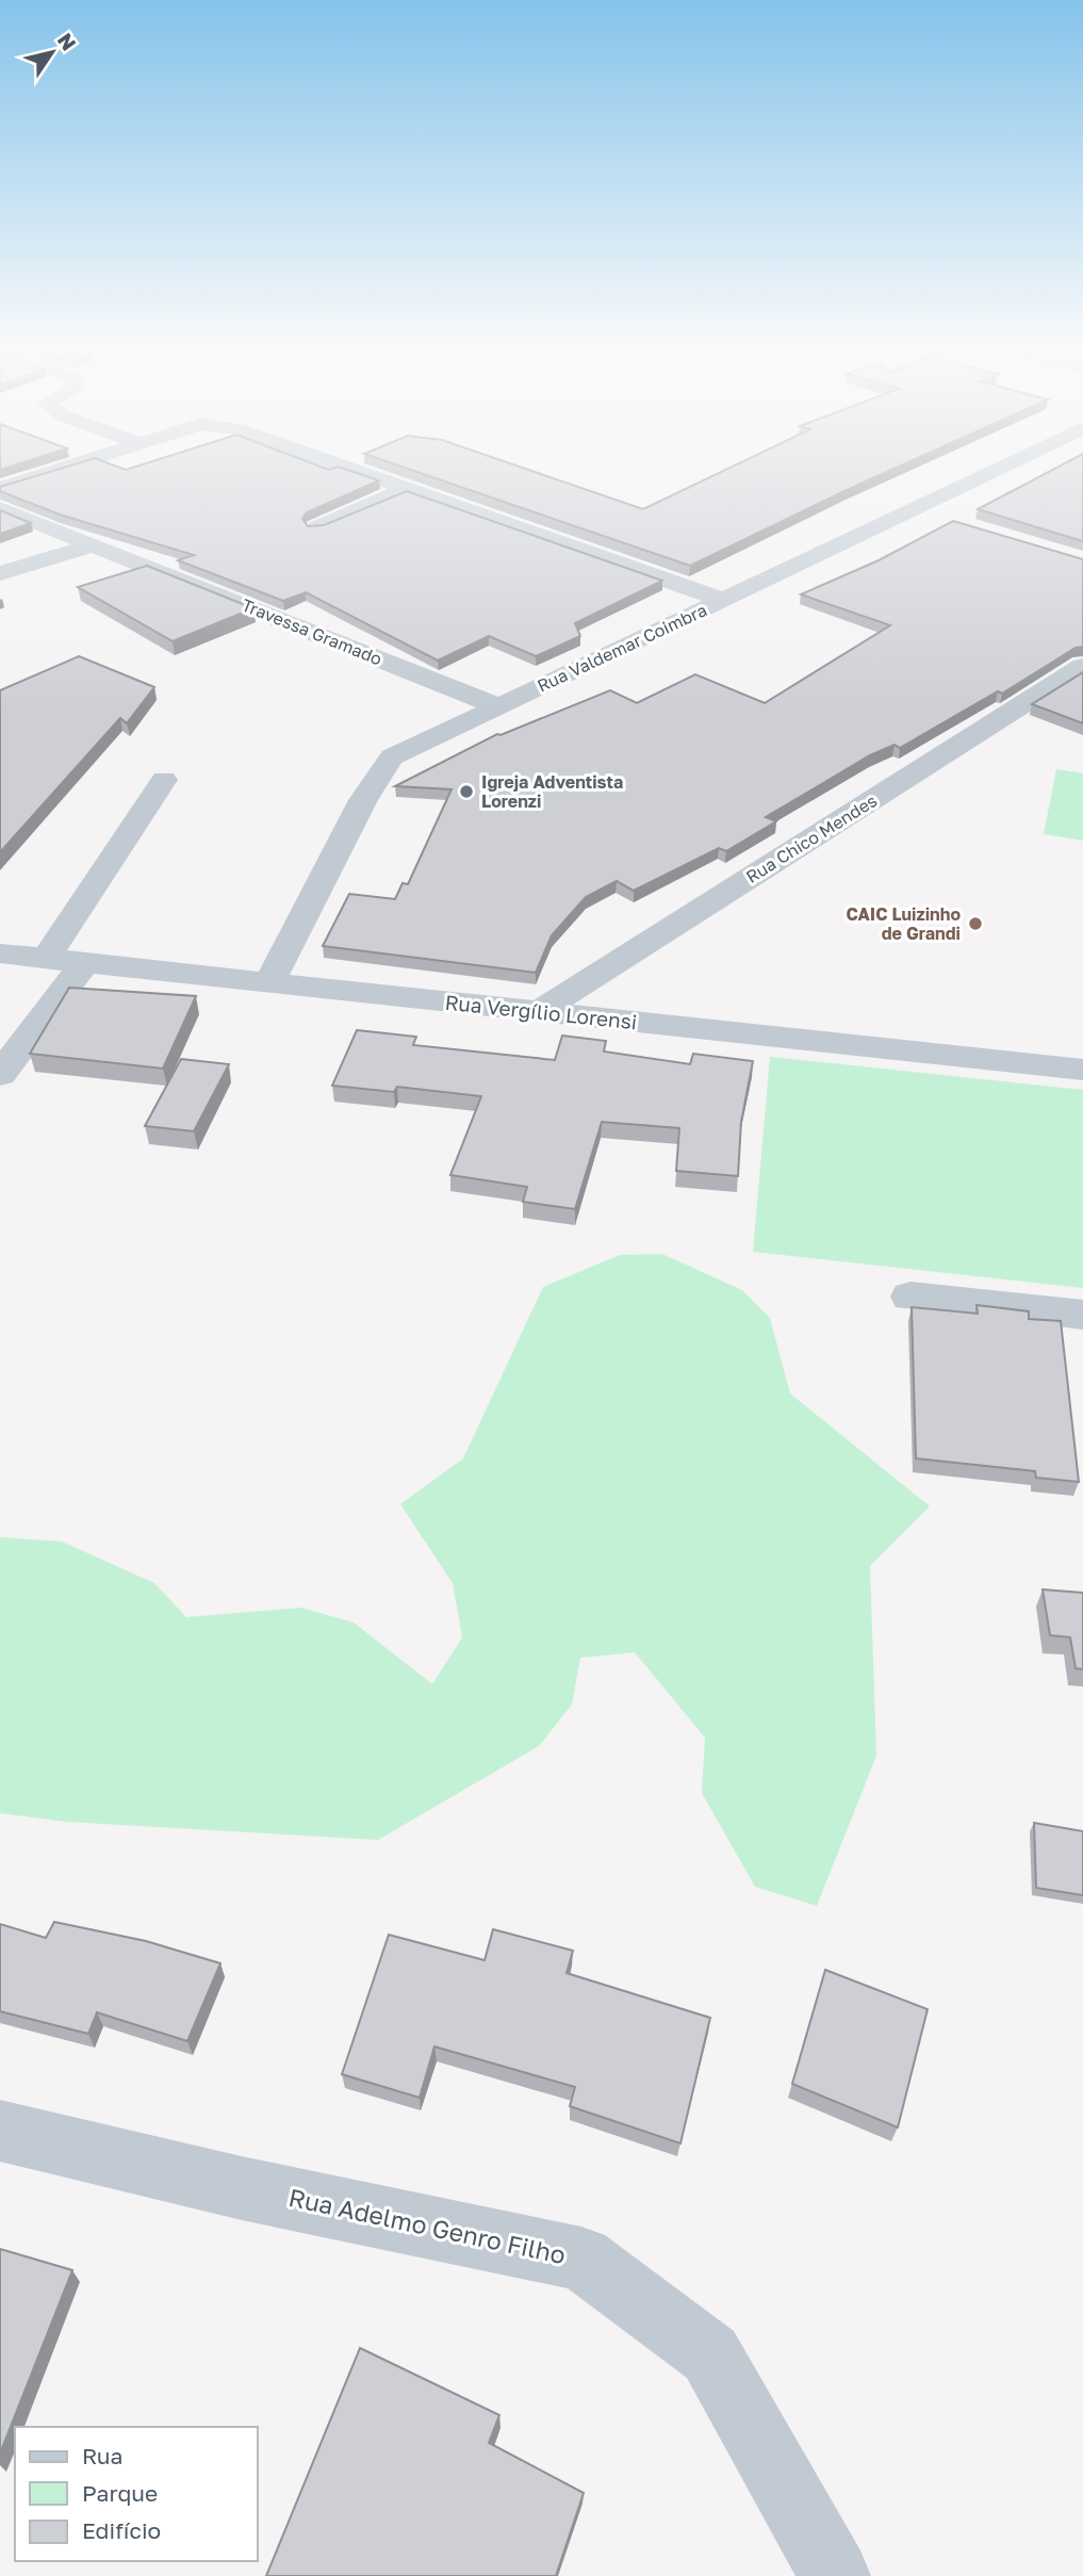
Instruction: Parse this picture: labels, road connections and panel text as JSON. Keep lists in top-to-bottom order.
{
  "streets": {
    "street": [
      "Travessa Gramado",
      "Rua Valdemar Coimbra",
      "Rua Chico Mendes",
      "Rua Vergílio Lorensi",
      "Rua Adelmo Genro Filho"
    ]
  },
  "crossings": [
    ["Travessa Gramado", "Rua Valdemar Coimbra"],
    ["Rua Valdemar Coimbra", "Rua Vergílio Lorensi"],
    ["Rua Chico Mendes", "Rua Vergílio Lorensi"]
  ],
  "places": ["Igreja Adventista Lorenzi", "CAIC Luizinho de Grandi"],
  "legend": ["Rua", "Parque", "Edifício"],
  "north": "top right"
}
